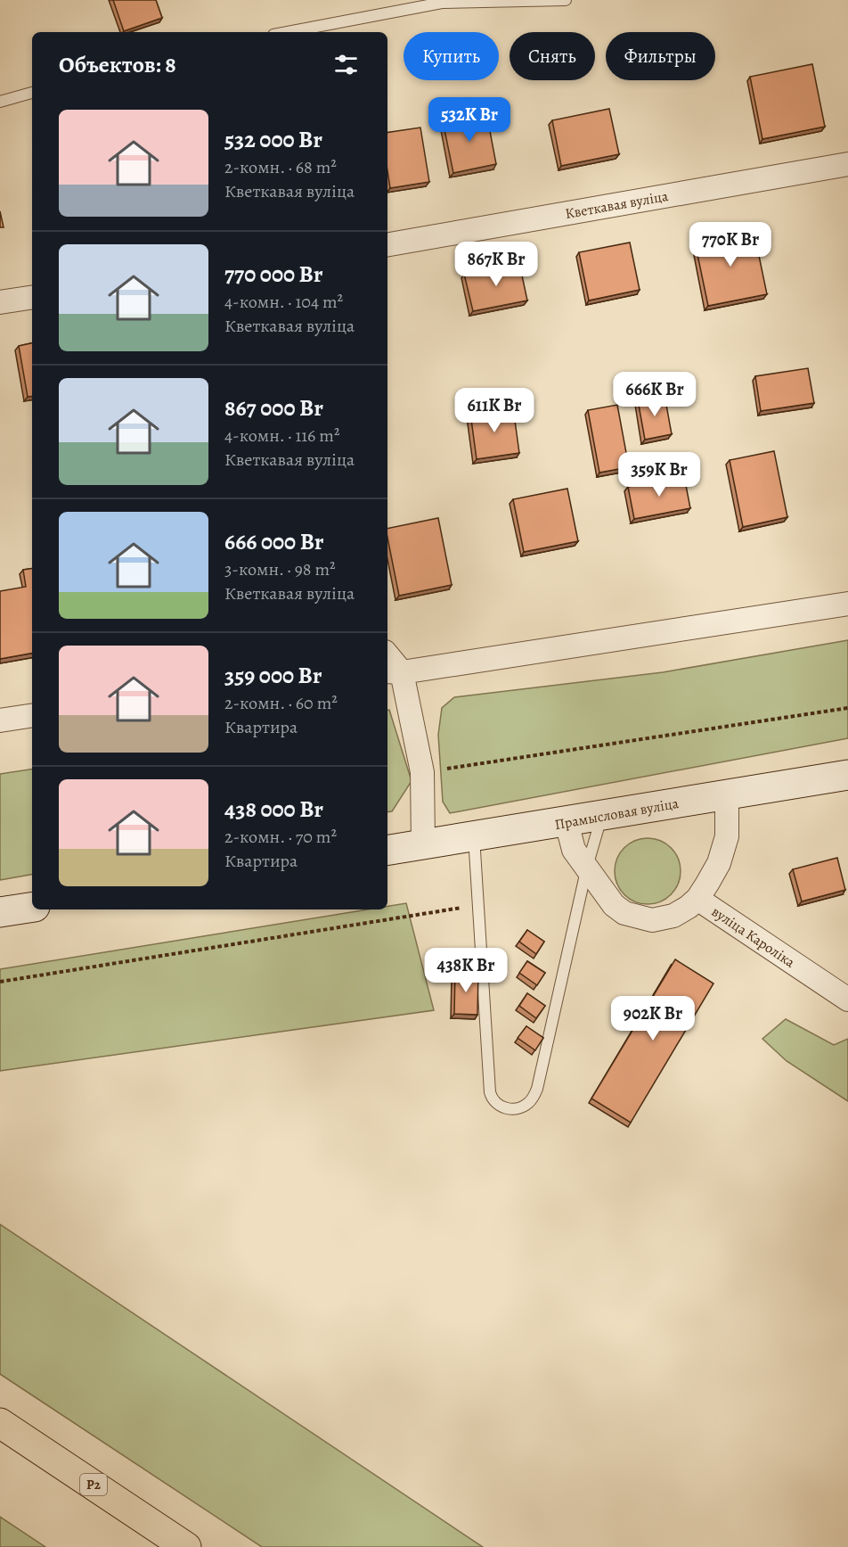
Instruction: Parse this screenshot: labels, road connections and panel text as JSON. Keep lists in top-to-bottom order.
{
  "streets": {
    "main road": ["Прамысловая вуліца", "Р2"],
    "street": ["Кветкавая вуліца", "вуліца Кароліка"]
  },
  "crossings": [
    ["Прамысловая вуліца", "вуліца Кароліка"]
  ],
  "page": {
    "chip": ["Купить", "Снять", "Фильтры"],
    "heading": "Объектов: 8",
    "list": [
      {
        "name": "532 000 Br",
        "note": "2-комн. · 68 m² · Кветкавая вуліца"
      },
      {
        "name": "770 000 Br",
        "note": "4-комн. · 104 m² · Кветкавая вуліца"
      },
      {
        "name": "867 000 Br",
        "note": "4-комн. · 116 m² · Кветкавая вуліца"
      },
      {
        "name": "666 000 Br",
        "note": "3-комн. · 98 m² · Кветкавая вуліца"
      },
      {
        "name": "359 000 Br",
        "note": "2-комн. · 60 m² · Квартира"
      },
      {
        "name": "438 000 Br",
        "note": "2-комн. · 70 m² · Квартира"
      }
    ],
    "price": [
      "532K Br",
      "770K Br",
      "867K Br",
      "666K Br",
      "611K Br",
      "359K Br",
      "438K Br",
      "902K Br"
    ]
  }
}
